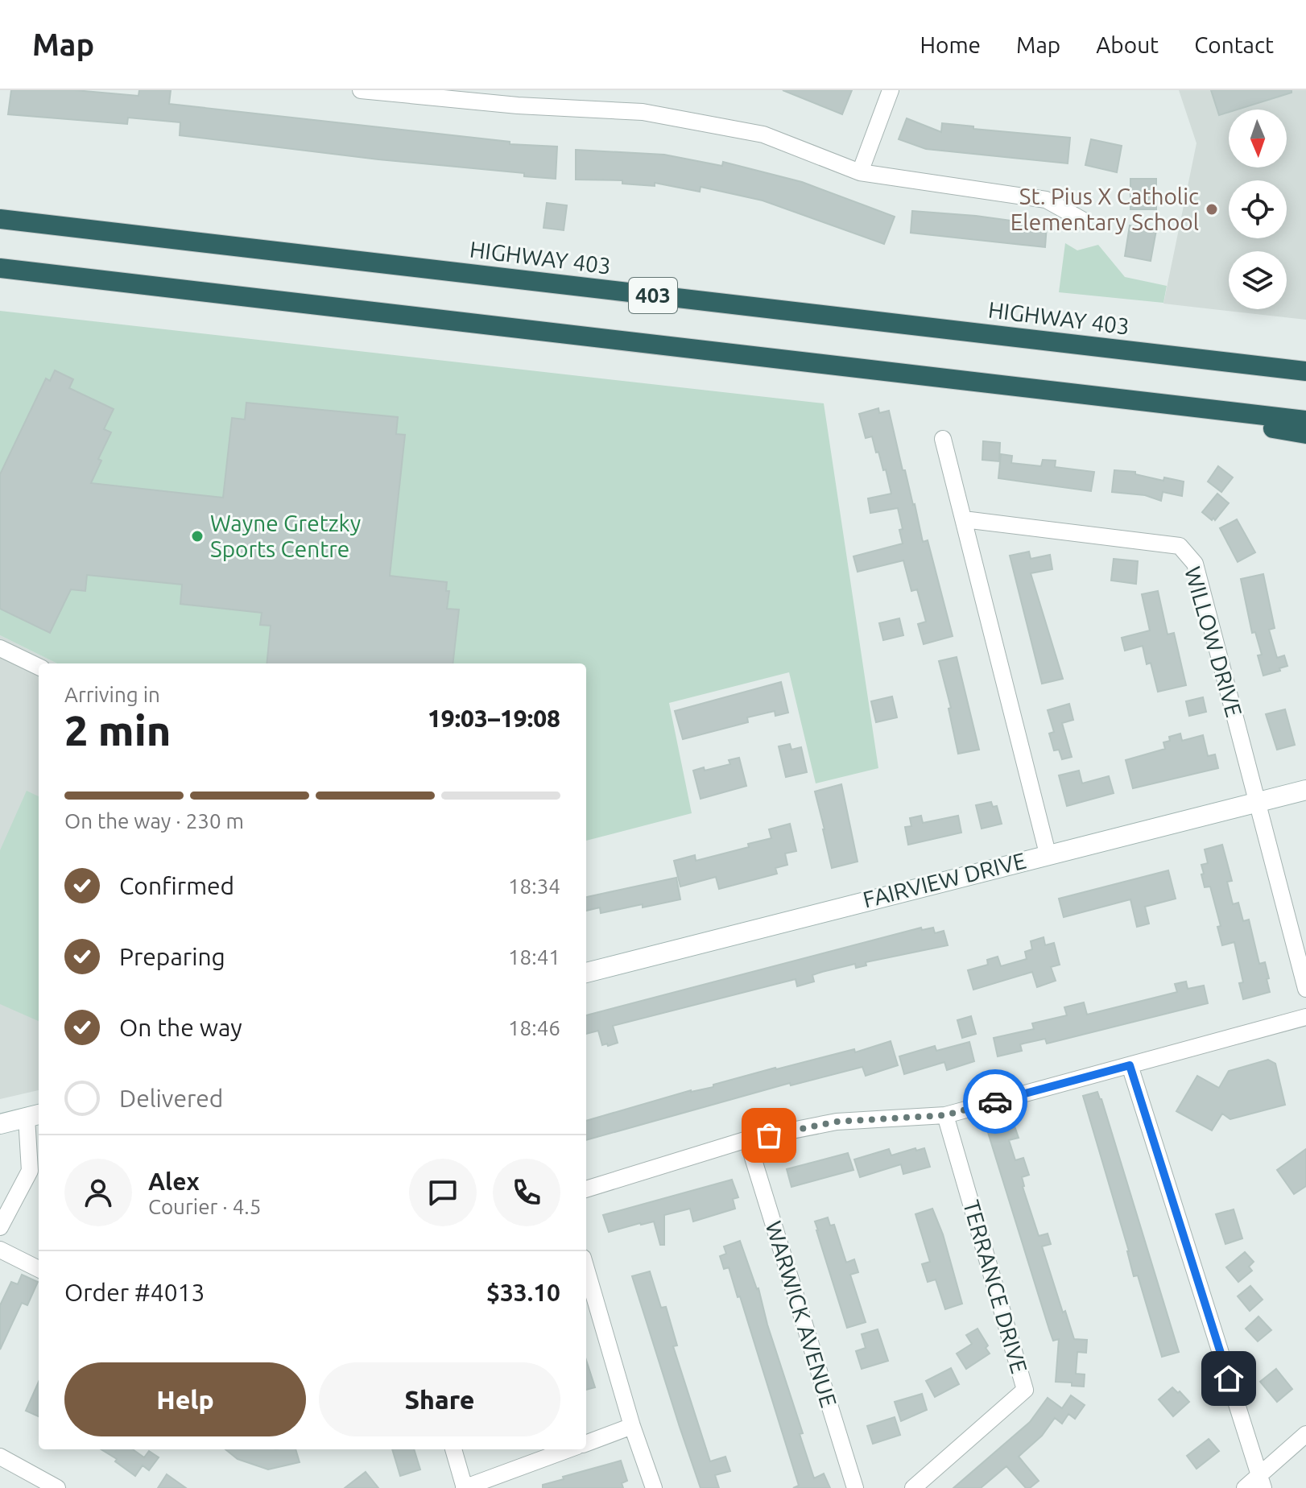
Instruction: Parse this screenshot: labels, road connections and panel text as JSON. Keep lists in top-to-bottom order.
{
  "streets": {
    "highway": ["HIGHWAY 403", "403"],
    "main road": ["FAIRVIEW DRIVE"],
    "street": ["WILLOW DRIVE", "TERRANCE DRIVE", "WARWICK AVENUE"]
  },
  "crossings": [
    ["WILLOW DRIVE", "FAIRVIEW DRIVE"]
  ],
  "places": ["St. Pius X Catholic Elementary School", "Wayne Gretzky Sports Centre"],
  "north": "bottom",
  "page": {
    "header": "Map",
    "nav": [
      "Home",
      "Map",
      "About",
      "Contact"
    ],
    "heading": ["2 min", "Arriving in", "19:03–19:08"],
    "panel": [
      "Alex",
      "Courier · 4.5",
      "Order #4013",
      "$33.10"
    ],
    "bar": "On the way · 230 m",
    "list": [
      ["Confirmed", "18:34"],
      ["Preparing", "18:41"],
      ["On the way", "18:46"],
      "Delivered"
    ],
    "buttons": ["Help", "Share"]
  }
}
